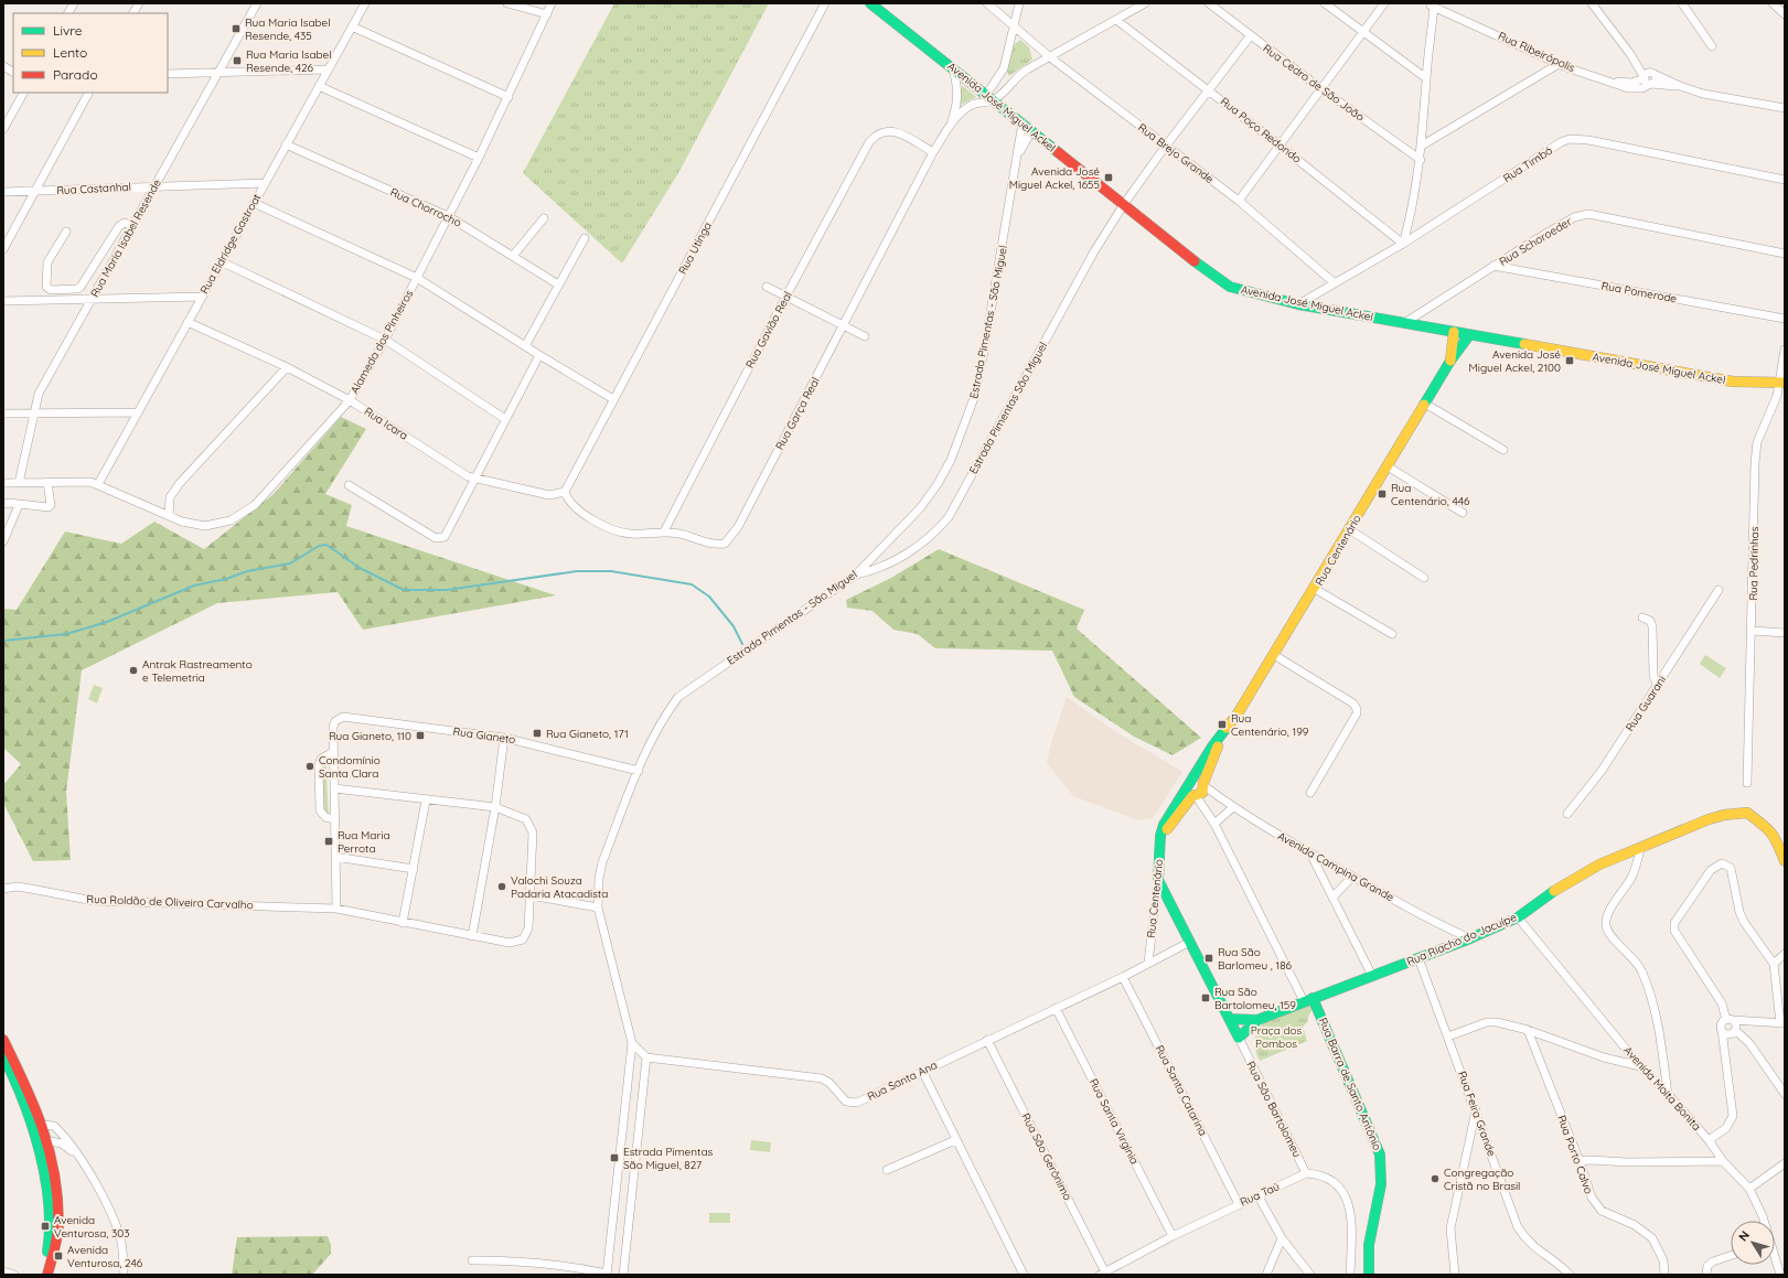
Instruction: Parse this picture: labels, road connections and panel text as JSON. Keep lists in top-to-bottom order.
{
  "streets": {
    "street": [
      "Rua Ribeirópolis",
      "Rua Cedro de São João",
      "Avenida José Miguel Ackel",
      "Rua Poço Redondo",
      "Rua Brejo Grande",
      "Rua Timbó",
      "Rua Castanhal",
      "Rua Chorrocho",
      "Rua Maria Isabel Resende",
      "Rua Schoroeder",
      "Rua Eldridge Gastroat",
      "Rua Utinga",
      "Rua Pomerode",
      "Estrada Pimentas - São Miguel",
      "Rua Gavião Real",
      "Alameda dos Pinheiros",
      "Estrada Pimentas São Miguel",
      "Rua Garça Real",
      "Rua Icara",
      "Rua Centenário",
      "Rua Pedrinhas",
      "Rua Guarani",
      "Rua Gianeto",
      "Avenida Campina Grande",
      "Rua Roldão de Oliveira Carvalho",
      "Rua Riacho do Jacuípe",
      "Rua Santa Ana",
      "Rua Barra de Santo Antônio",
      "Avenida Moita Bonita",
      "Rua Santa Catarina",
      "Rua São Bartolomeu",
      "Rua Feira Grande",
      "Rua Santa Virgínia",
      "Rua Porto Calvo",
      "Rua São Gerônimo",
      "Rua Taú"
    ]
  },
  "crossings": [
    ["Rua Cedro de São João", "Estrada Pimentas São Miguel"],
    ["Avenida José Miguel Ackel", "Rua Timbó"],
    ["Avenida José Miguel Ackel", "Rua Schoroeder"],
    ["Avenida José Miguel Ackel", "Estrada Pimentas - São Miguel"],
    ["Avenida José Miguel Ackel", "Estrada Pimentas São Miguel"],
    ["Avenida José Miguel Ackel", "Rua Centenário"],
    ["Avenida José Miguel Ackel", "Rua Pedrinhas"],
    ["Rua Poço Redondo", "Rua Timbó"],
    ["Rua Poço Redondo", "Estrada Pimentas São Miguel"],
    ["Rua Brejo Grande", "Rua Timbó"],
    ["Rua Brejo Grande", "Estrada Pimentas São Miguel"],
    ["Rua Castanhal", "Rua Maria Isabel Resende"],
    ["Rua Castanhal", "Rua Eldridge Gastroat"],
    ["Rua Chorrocho", "Rua Eldridge Gastroat"],
    ["Rua Chorrocho", "Alameda dos Pinheiros"],
    ["Rua Maria Isabel Resende", "Alameda dos Pinheiros"],
    ["Rua Schoroeder", "Rua Pomerode"],
    ["Rua Eldridge Gastroat", "Alameda dos Pinheiros"],
    ["Rua Eldridge Gastroat", "Rua Icara"],
    ["Rua Utinga", "Rua Garça Real"],
    ["Rua Utinga", "Rua Icara"],
    ["Estrada Pimentas - São Miguel", "Estrada Pimentas São Miguel"],
    ["Estrada Pimentas - São Miguel", "Rua Gianeto"],
    ["Rua Gavião Real", "Rua Garça Real"],
    ["Alameda dos Pinheiros", "Rua Icara"],
    ["Rua Garça Real", "Rua Icara"],
    ["Rua Centenário", "Avenida Campina Grande"],
    ["Rua Centenário", "Rua Santa Ana"],
    ["Rua Centenário", "Rua São Bartolomeu"],
    ["Avenida Campina Grande", "Rua Riacho do Jacuípe"],
    ["Rua Riacho do Jacuípe", "Rua Barra de Santo Antônio"],
    ["Rua Riacho do Jacuípe", "Avenida Moita Bonita"],
    ["Rua Riacho do Jacuípe", "Rua São Bartolomeu"],
    ["Rua Riacho do Jacuípe", "Rua Feira Grande"],
    ["Rua Santa Ana", "Rua Santa Catarina"],
    ["Rua Santa Ana", "Rua São Bartolomeu"],
    ["Rua Santa Ana", "Rua Santa Virgínia"],
    ["Rua Santa Ana", "Rua São Gerônimo"],
    ["Rua Santa Catarina", "Rua Taú"],
    ["Rua São Bartolomeu", "Rua Taú"],
    ["Rua Santa Virgínia", "Rua Taú"],
    ["Rua São Gerônimo", "Rua Taú"]
  ],
  "parks": ["Praça dos Pombos"],
  "places": {
    "transit": [
      "Rua Maria Isabel Resende, 435",
      "Rua Maria Isabel Resende, 426",
      "Avenida José Miguel Ackel, 1655",
      "Avenida José Miguel Ackel, 2100",
      "Rua Centenário, 446",
      "Rua Centenário, 199",
      "Rua Gianeto, 171",
      "Rua Gianeto, 110",
      "Rua Maria Perrota",
      "Rua São Barlomeu , 186",
      "Rua São Bartolomeu, 159",
      "Estrada Pimentas São Miguel, 827",
      "Avenida Venturosa, 303",
      "Avenida Venturosa, 246"
    ],
    "other": [
      "Antrak Rastreamento e Telemetria",
      "Condomínio Santa Clara",
      "Valochi Souza Padaria Atacadista",
      "Congregação Cristã no Brasil"
    ]
  },
  "legend": ["Livre", "Lento", "Parado"],
  "north": "top left"
}
